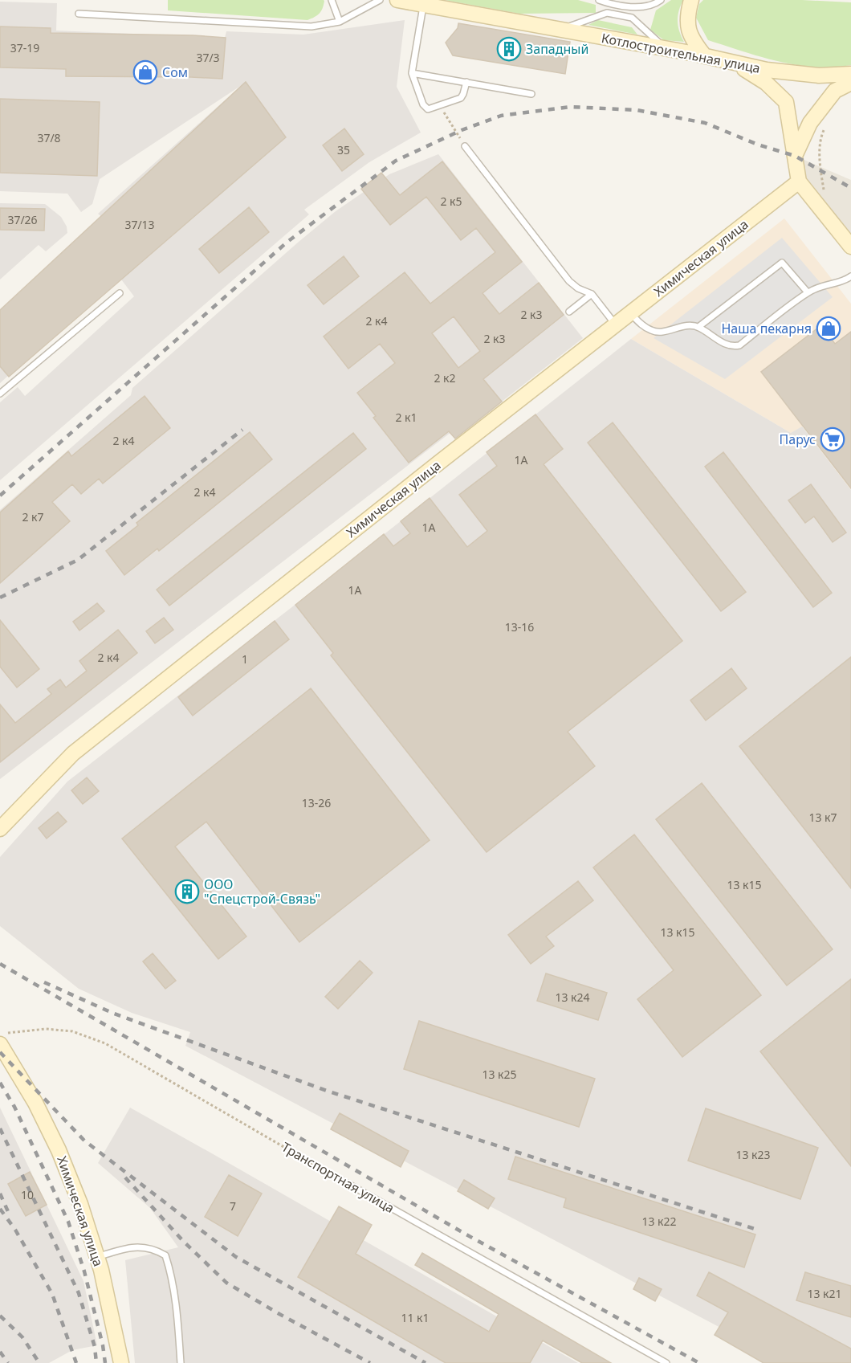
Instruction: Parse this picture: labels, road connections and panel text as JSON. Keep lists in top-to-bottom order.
{
  "streets": {
    "street": ["Котлостроительная улица", "Химическая улица"],
    "lane": ["Транспортная улица"]
  },
  "places": {
    "building": ["Западный", "ООО \"Спецстрой-Связь\""],
    "shop": ["Сом", "Наша пекарня"],
    "supermarket": ["Парус"]
  },
  "house_numbers": [
    "37-19",
    "37/3",
    "37/8",
    "35",
    "2 к5",
    "37/26",
    "37/13",
    "2 к3",
    "2 к4",
    "2 к3",
    "2 к2",
    "2 к1",
    "2 к4",
    "1А",
    "2 к4",
    "2 к7",
    "1А",
    "1А",
    "13-16",
    "2 к4",
    "1",
    "13-26",
    "13 к7",
    "13 к15",
    "13 к15",
    "13 к24",
    "13 к25",
    "13 к23",
    "10",
    "7",
    "13 к22",
    "13 к21",
    "11 к1"
  ]
}
